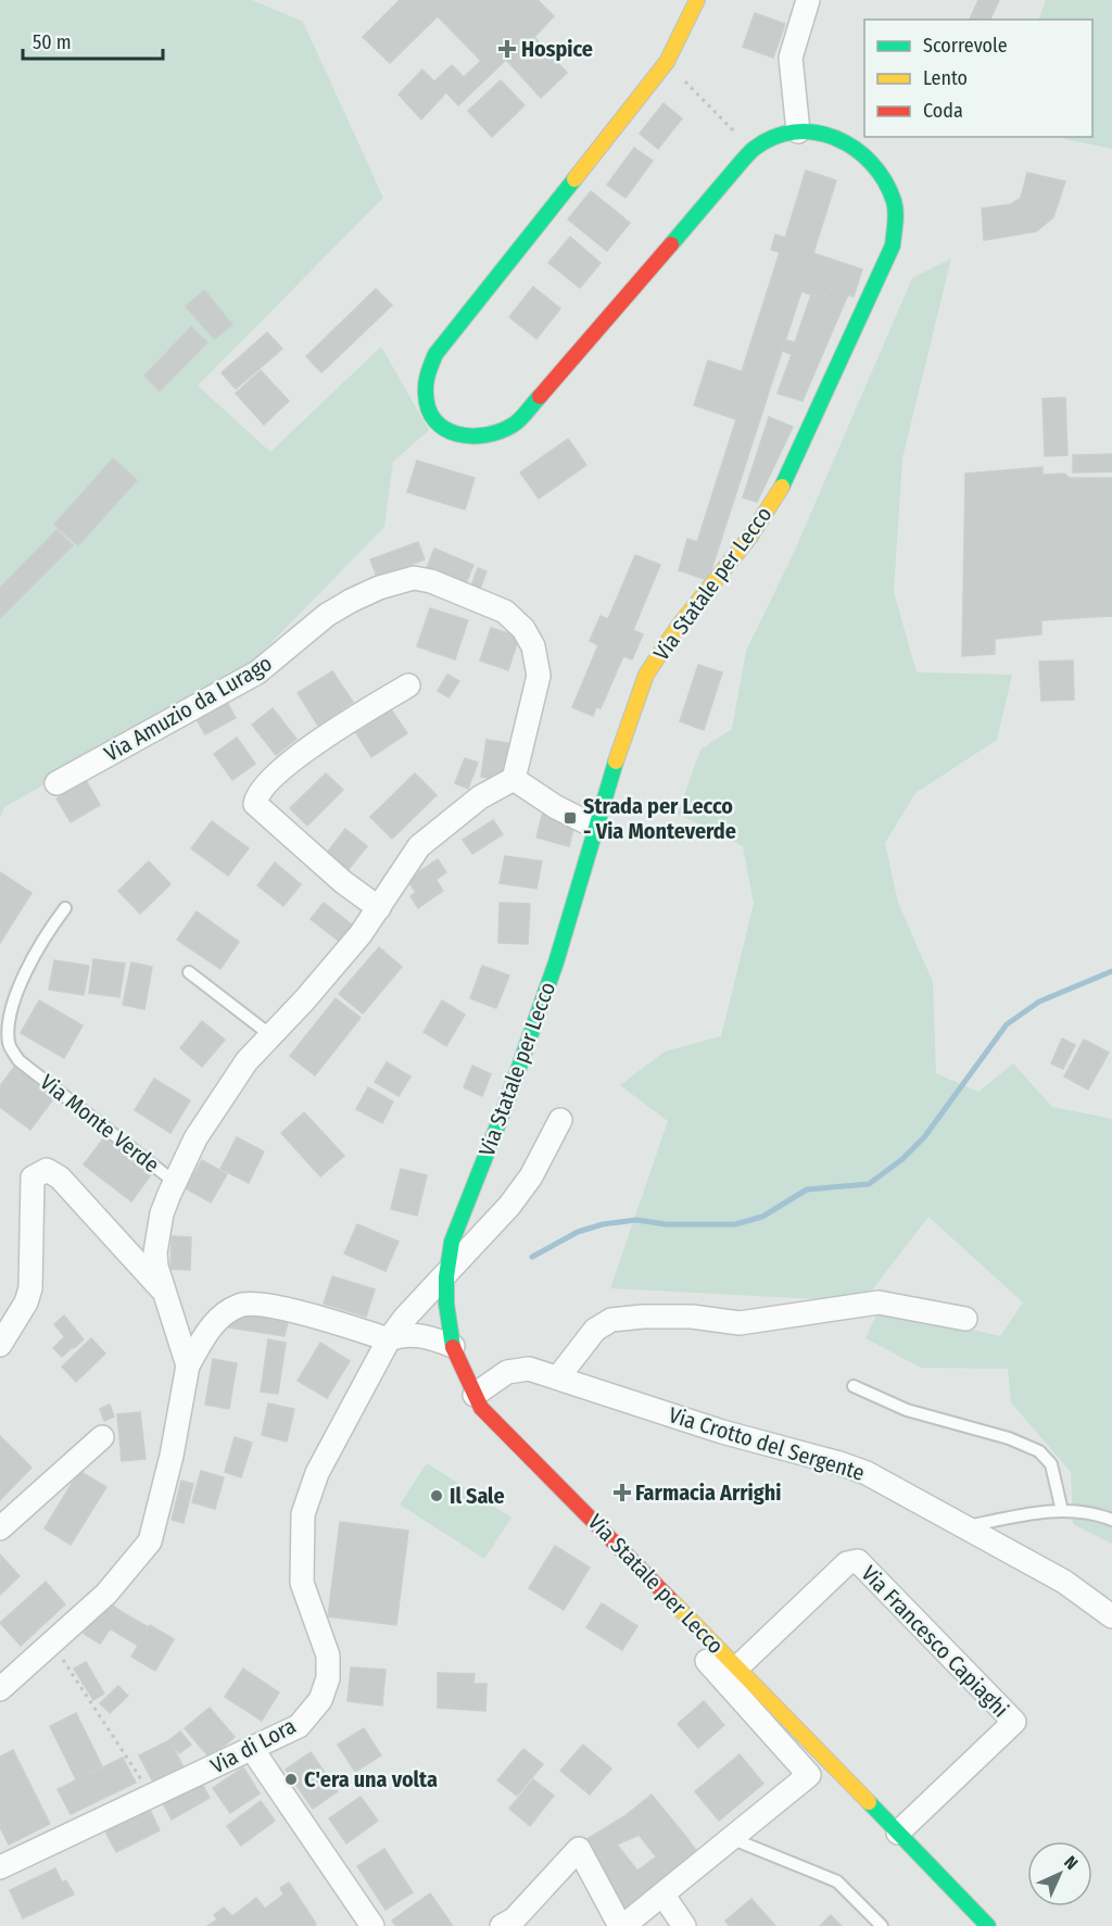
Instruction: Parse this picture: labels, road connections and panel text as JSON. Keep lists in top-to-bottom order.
{
  "streets": {
    "main road": ["Via Statale per Lecco"],
    "street": [
      "Via Amuzio da Lurago",
      "Via Monte Verde",
      "Via Crotto del Sergente",
      "Via Francesco Capiaghi",
      "Via di Lora"
    ]
  },
  "crossings": [
    ["Via Statale per Lecco", "Via Crotto del Sergente"],
    ["Via Statale per Lecco", "Via Francesco Capiaghi"],
    ["Via Statale per Lecco", "Via di Lora"],
    ["Via Amuzio da Lurago", "Via Monte Verde"]
  ],
  "places": {
    "health": ["Hospice", "Farmacia Arrighi"],
    "transit": ["Strada per Lecco - Via Monteverde"],
    "other": ["Il Sale", "C'era una volta"]
  },
  "legend": ["Scorrevole", "Lento", "Coda"],
  "scale_bar": "50 m",
  "north": "top right"
}
